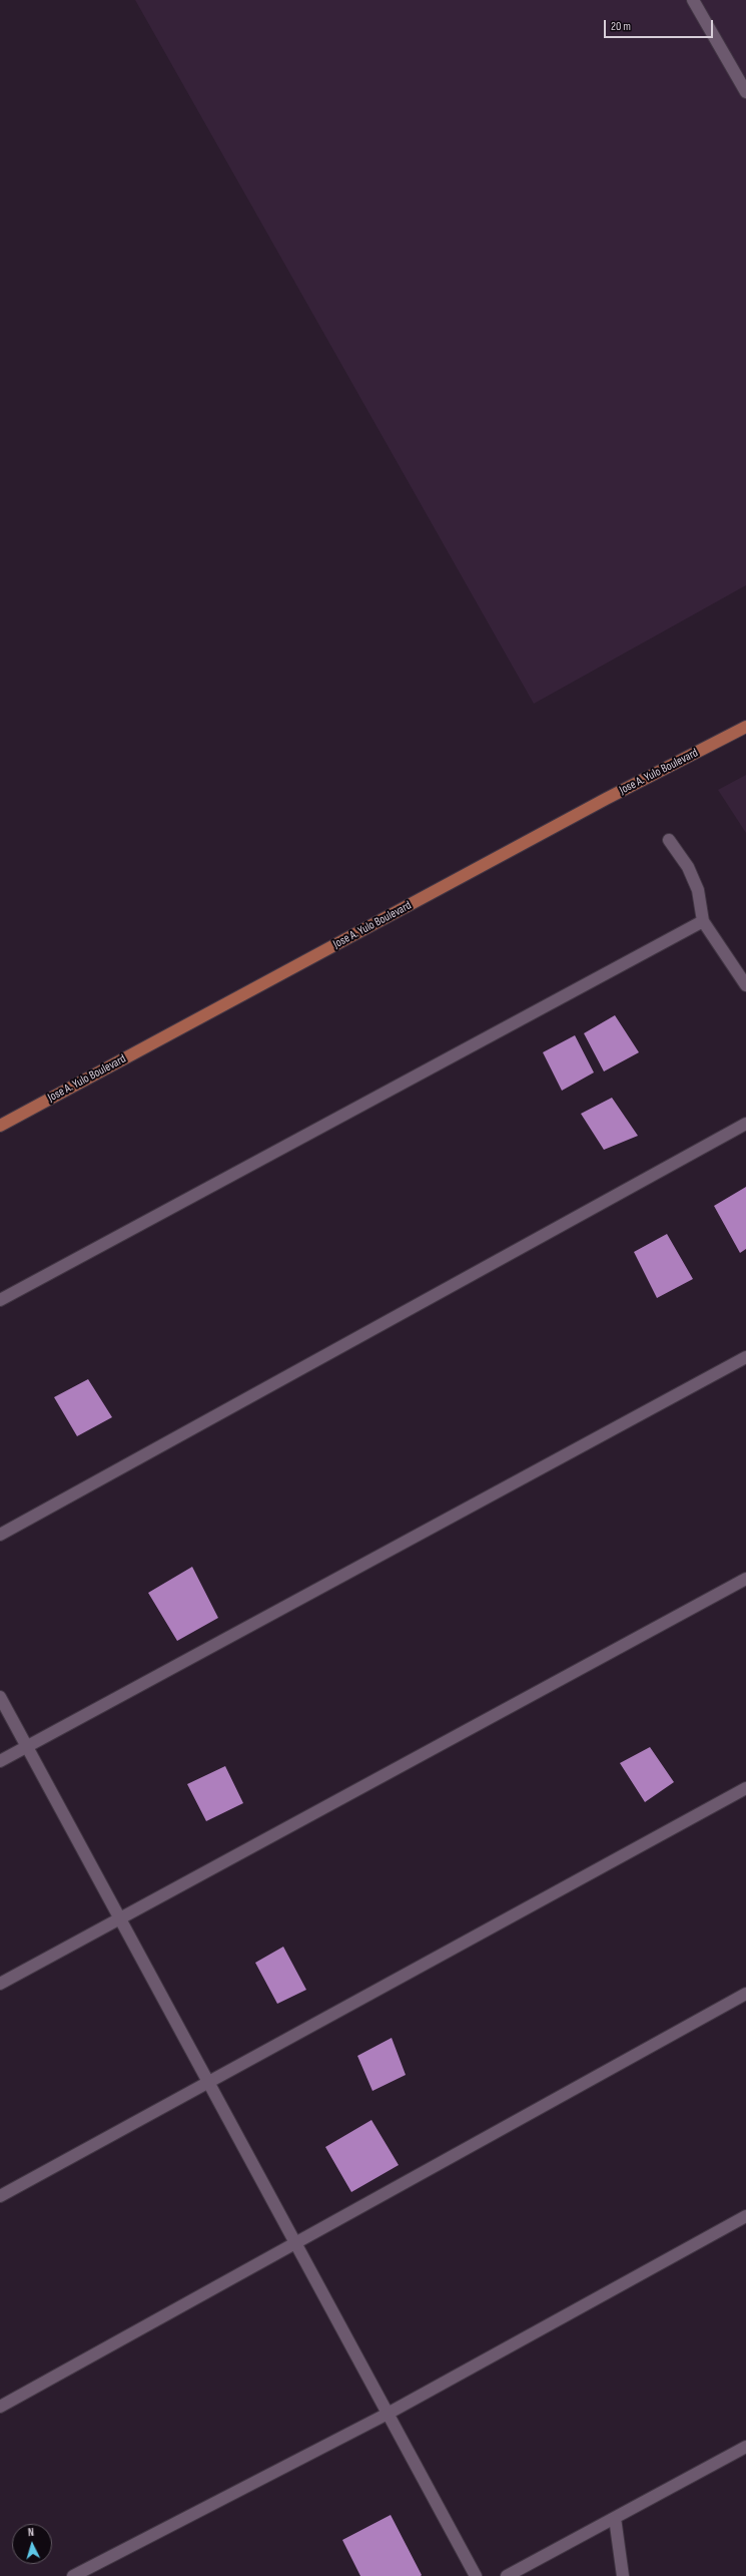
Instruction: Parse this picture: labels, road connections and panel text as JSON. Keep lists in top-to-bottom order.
{
  "streets": {
    "main road": ["Jose A. Yulo Boulevard"]
  },
  "scale_bar": "20 m",
  "north": "top"
}
